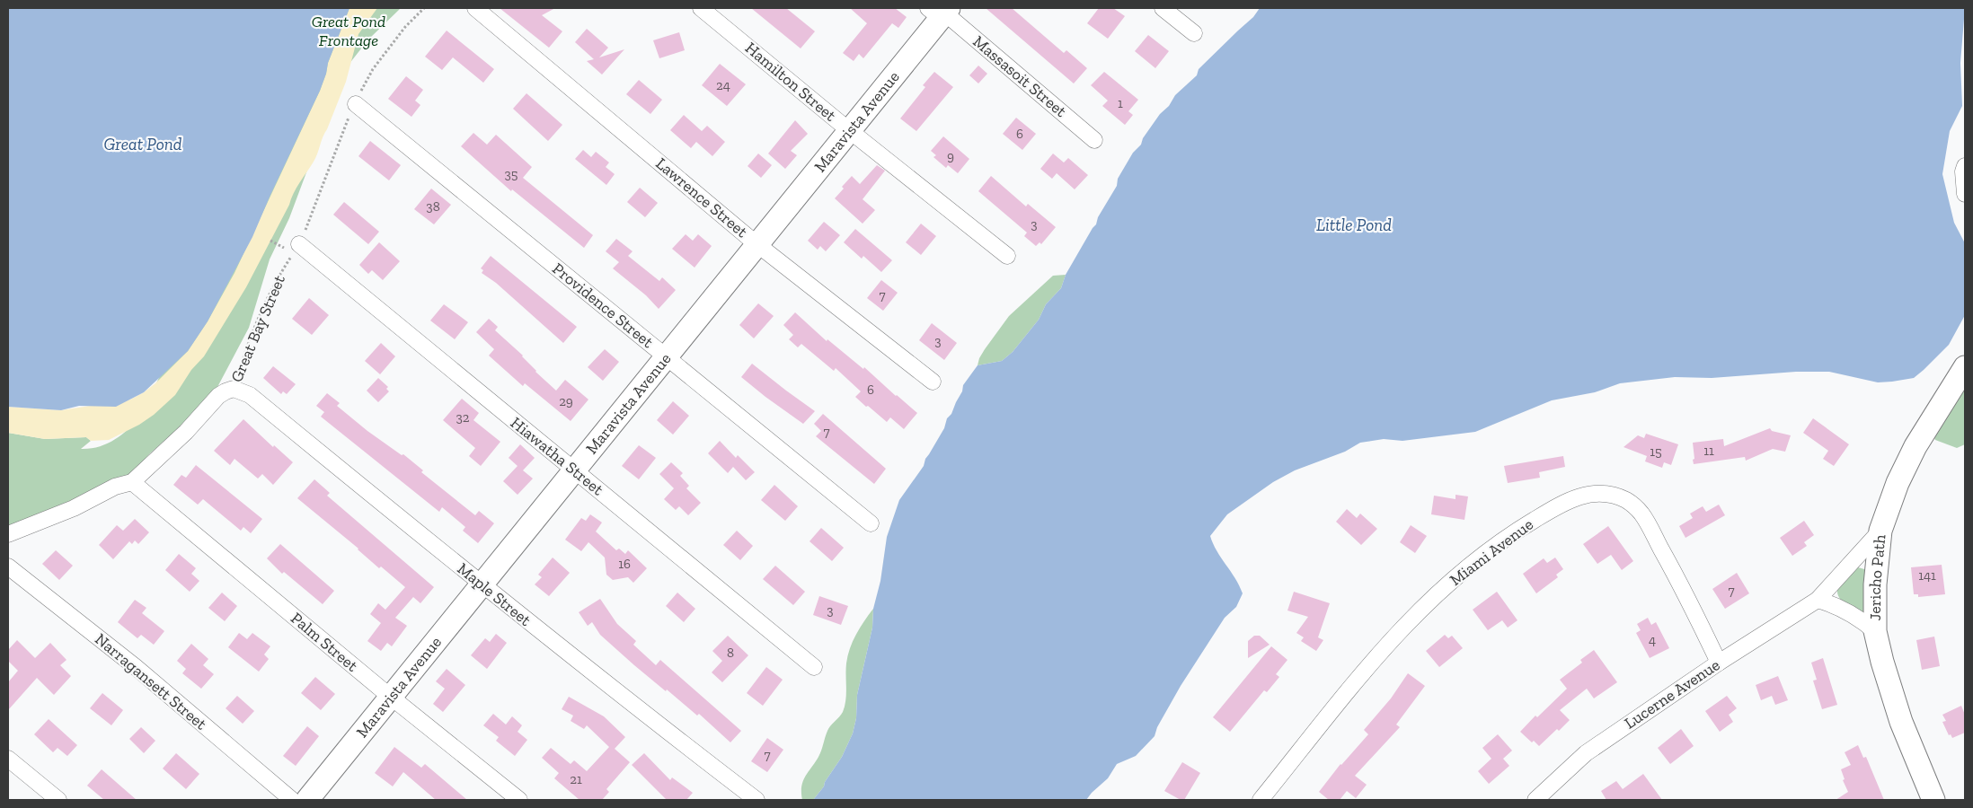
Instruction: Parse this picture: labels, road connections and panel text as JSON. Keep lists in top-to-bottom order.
{
  "streets": {
    "main road": ["Maravista Avenue", "Jericho Path"],
    "street": [
      "Massasoit Street",
      "Hamilton Street",
      "Lawrence Street",
      "Providence Street",
      "Great Bay Street",
      "Hiawatha Street",
      "Miami Avenue",
      "Maple Street",
      "Palm Street",
      "Narragansett Street",
      "Lucerne Avenue"
    ]
  },
  "crossings": [
    ["Massasoit Street", "Maravista Avenue"],
    ["Hamilton Street", "Maravista Avenue"],
    ["Maravista Avenue", "Lawrence Street"],
    ["Maravista Avenue", "Providence Street"],
    ["Maravista Avenue", "Hiawatha Street"],
    ["Maravista Avenue", "Maple Street"],
    ["Maravista Avenue", "Palm Street"],
    ["Providence Street", "Great Bay Street"],
    ["Great Bay Street", "Hiawatha Street"],
    ["Great Bay Street", "Maple Street"],
    ["Great Bay Street", "Palm Street"],
    ["Miami Avenue", "Lucerne Avenue"],
    ["Jericho Path", "Lucerne Avenue"]
  ],
  "water": ["Great Pond", "Little Pond"],
  "parks": ["Great Pond Frontage"],
  "house_numbers": [
    "24",
    "1",
    "6",
    "9",
    "35",
    "38",
    "3",
    "7",
    "3",
    "6",
    "29",
    "32",
    "7",
    "11",
    "15",
    "16",
    "141",
    "7",
    "3",
    "4",
    "8",
    "7",
    "21"
  ]
}
